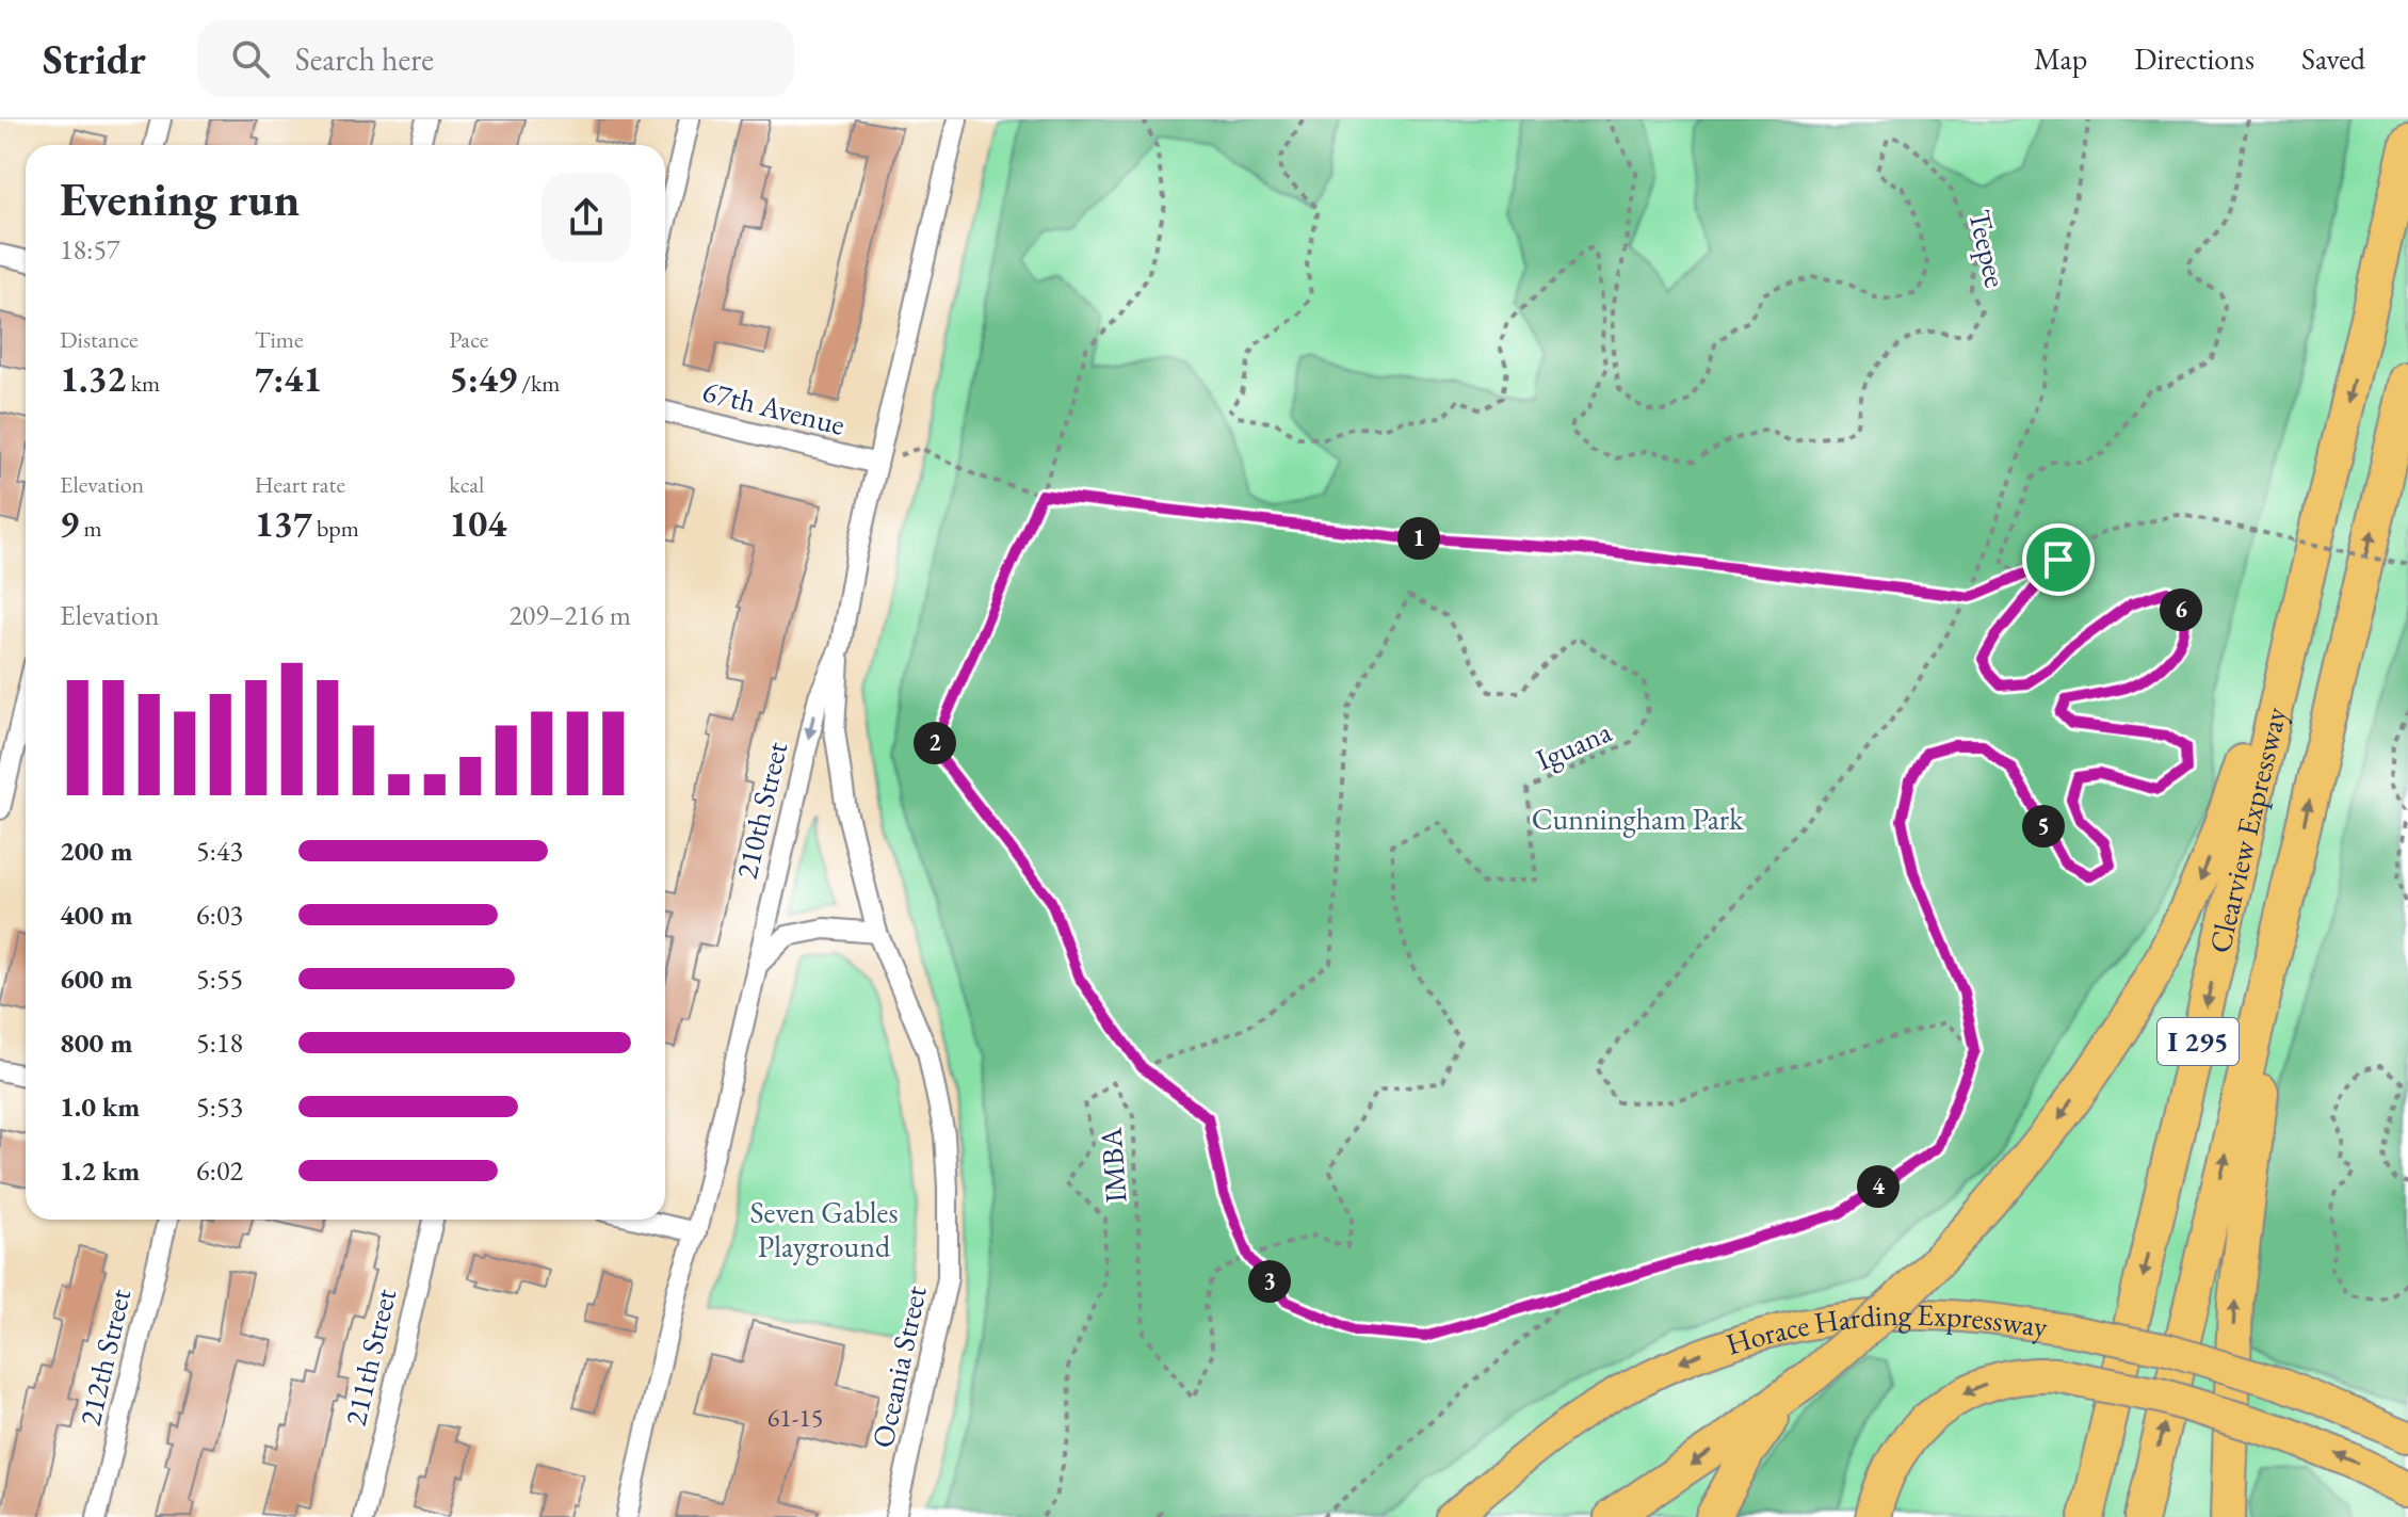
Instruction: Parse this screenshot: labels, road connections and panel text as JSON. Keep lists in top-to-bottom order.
{
  "streets": {
    "highway": ["Clearview Expressway", "I 295"],
    "main road": ["Horace Harding Expressway"],
    "street": [
      "67th Avenue",
      "210th Street",
      "212th Street",
      "211th Street",
      "Oceania Street"
    ],
    "path": ["Teepee", "Iguana", "IMBA"]
  },
  "crossings": [
    ["67th Avenue", "210th Street"],
    ["Iguana", "IMBA"],
    ["210th Street", "Oceania Street"]
  ],
  "one_way": ["Horace Harding Expressway"],
  "parks": ["Cunningham Park", "Seven Gables Playground"],
  "house_numbers": ["61-15"],
  "page": {
    "header": "Stridr",
    "search": "Search here",
    "nav": ["Map", "Directions", "Saved"],
    "heading": ["Evening run", "18:57"],
    "stats": [
      ["Distance", "1.32 km"],
      ["Time", "7:41"],
      ["Pace", "5:49 /km"],
      ["Elevation", "9 m"],
      ["Heart rate", "137 bpm"],
      ["kcal", "104"]
    ],
    "pins": [
      "1",
      "6",
      "2",
      "5",
      "4",
      "3"
    ],
    "chart": ["Elevation", "209–216 m"],
    "list": [
      {
        "name": "200 m",
        "note": "5:43"
      },
      {
        "name": "400 m",
        "note": "6:03"
      },
      {
        "name": "600 m",
        "note": "5:55"
      },
      {
        "name": "800 m",
        "note": "5:18"
      },
      {
        "name": "1.0 km",
        "note": "5:53"
      },
      {
        "name": "1.2 km",
        "note": "6:02"
      }
    ]
  }
}
